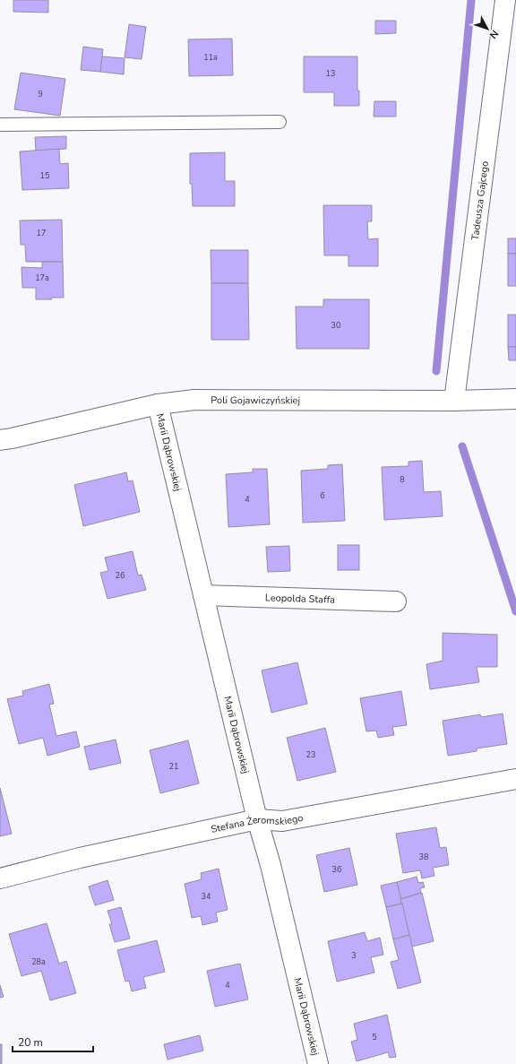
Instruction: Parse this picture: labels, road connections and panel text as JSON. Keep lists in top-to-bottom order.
{
  "streets": {
    "street": [
      "Tadeusza Gajcego",
      "Poli Gojawiczyńskiej",
      "Marii Dąbrowskiej",
      "Leopolda Staffa",
      "Stefana Żeromskiego"
    ]
  },
  "crossings": [
    ["Tadeusza Gajcego", "Poli Gojawiczyńskiej"],
    ["Poli Gojawiczyńskiej", "Marii Dąbrowskiej"],
    ["Marii Dąbrowskiej", "Leopolda Staffa"],
    ["Marii Dąbrowskiej", "Stefana Żeromskiego"]
  ],
  "house_numbers": [
    "11a",
    "13",
    "9",
    "15",
    "17",
    "17a",
    "30",
    "8",
    "6",
    "4",
    "26",
    "23",
    "21",
    "38",
    "36",
    "34",
    "3",
    "28a",
    "4",
    "5"
  ],
  "scale_bar": "20 m",
  "north": "bottom right"
}
